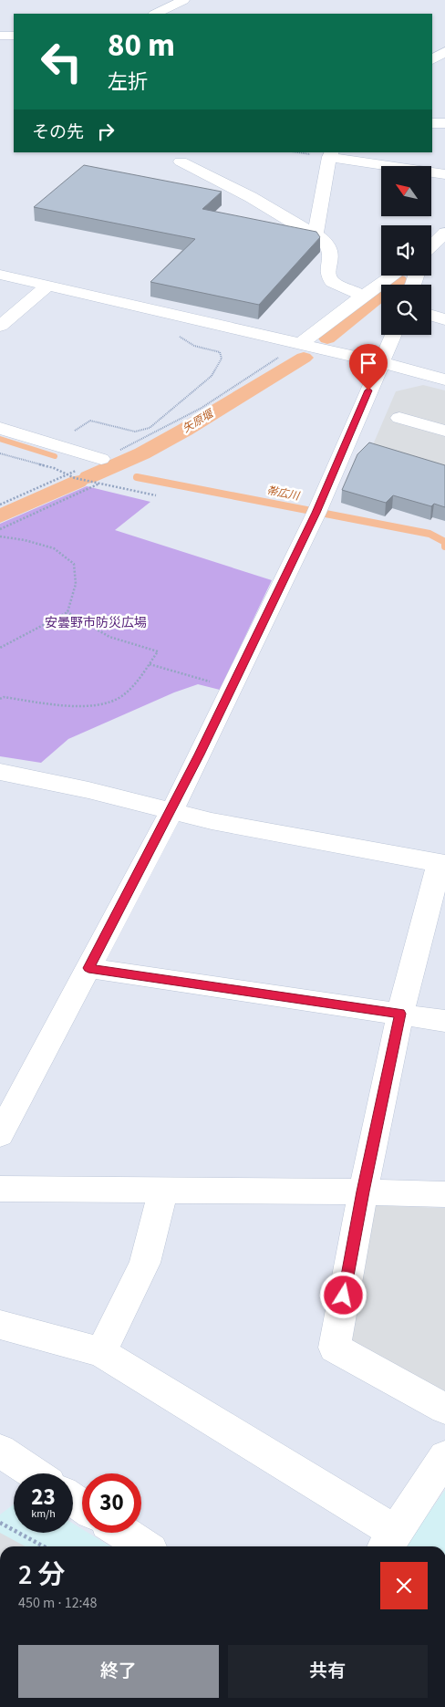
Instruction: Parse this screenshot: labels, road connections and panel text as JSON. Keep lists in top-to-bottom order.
{
  "water": ["矢原堰", "帯広川"],
  "parks": ["安曇野市防災広場"],
  "north": "top left",
  "page": {
    "turn": ["80 m", "左折"],
    "then": "その先",
    "speed": "23 km/h",
    "limit": "30",
    "heading": ["2 分", "450 m · 12:48"],
    "buttons": ["終了", "共有"]
  }
}
